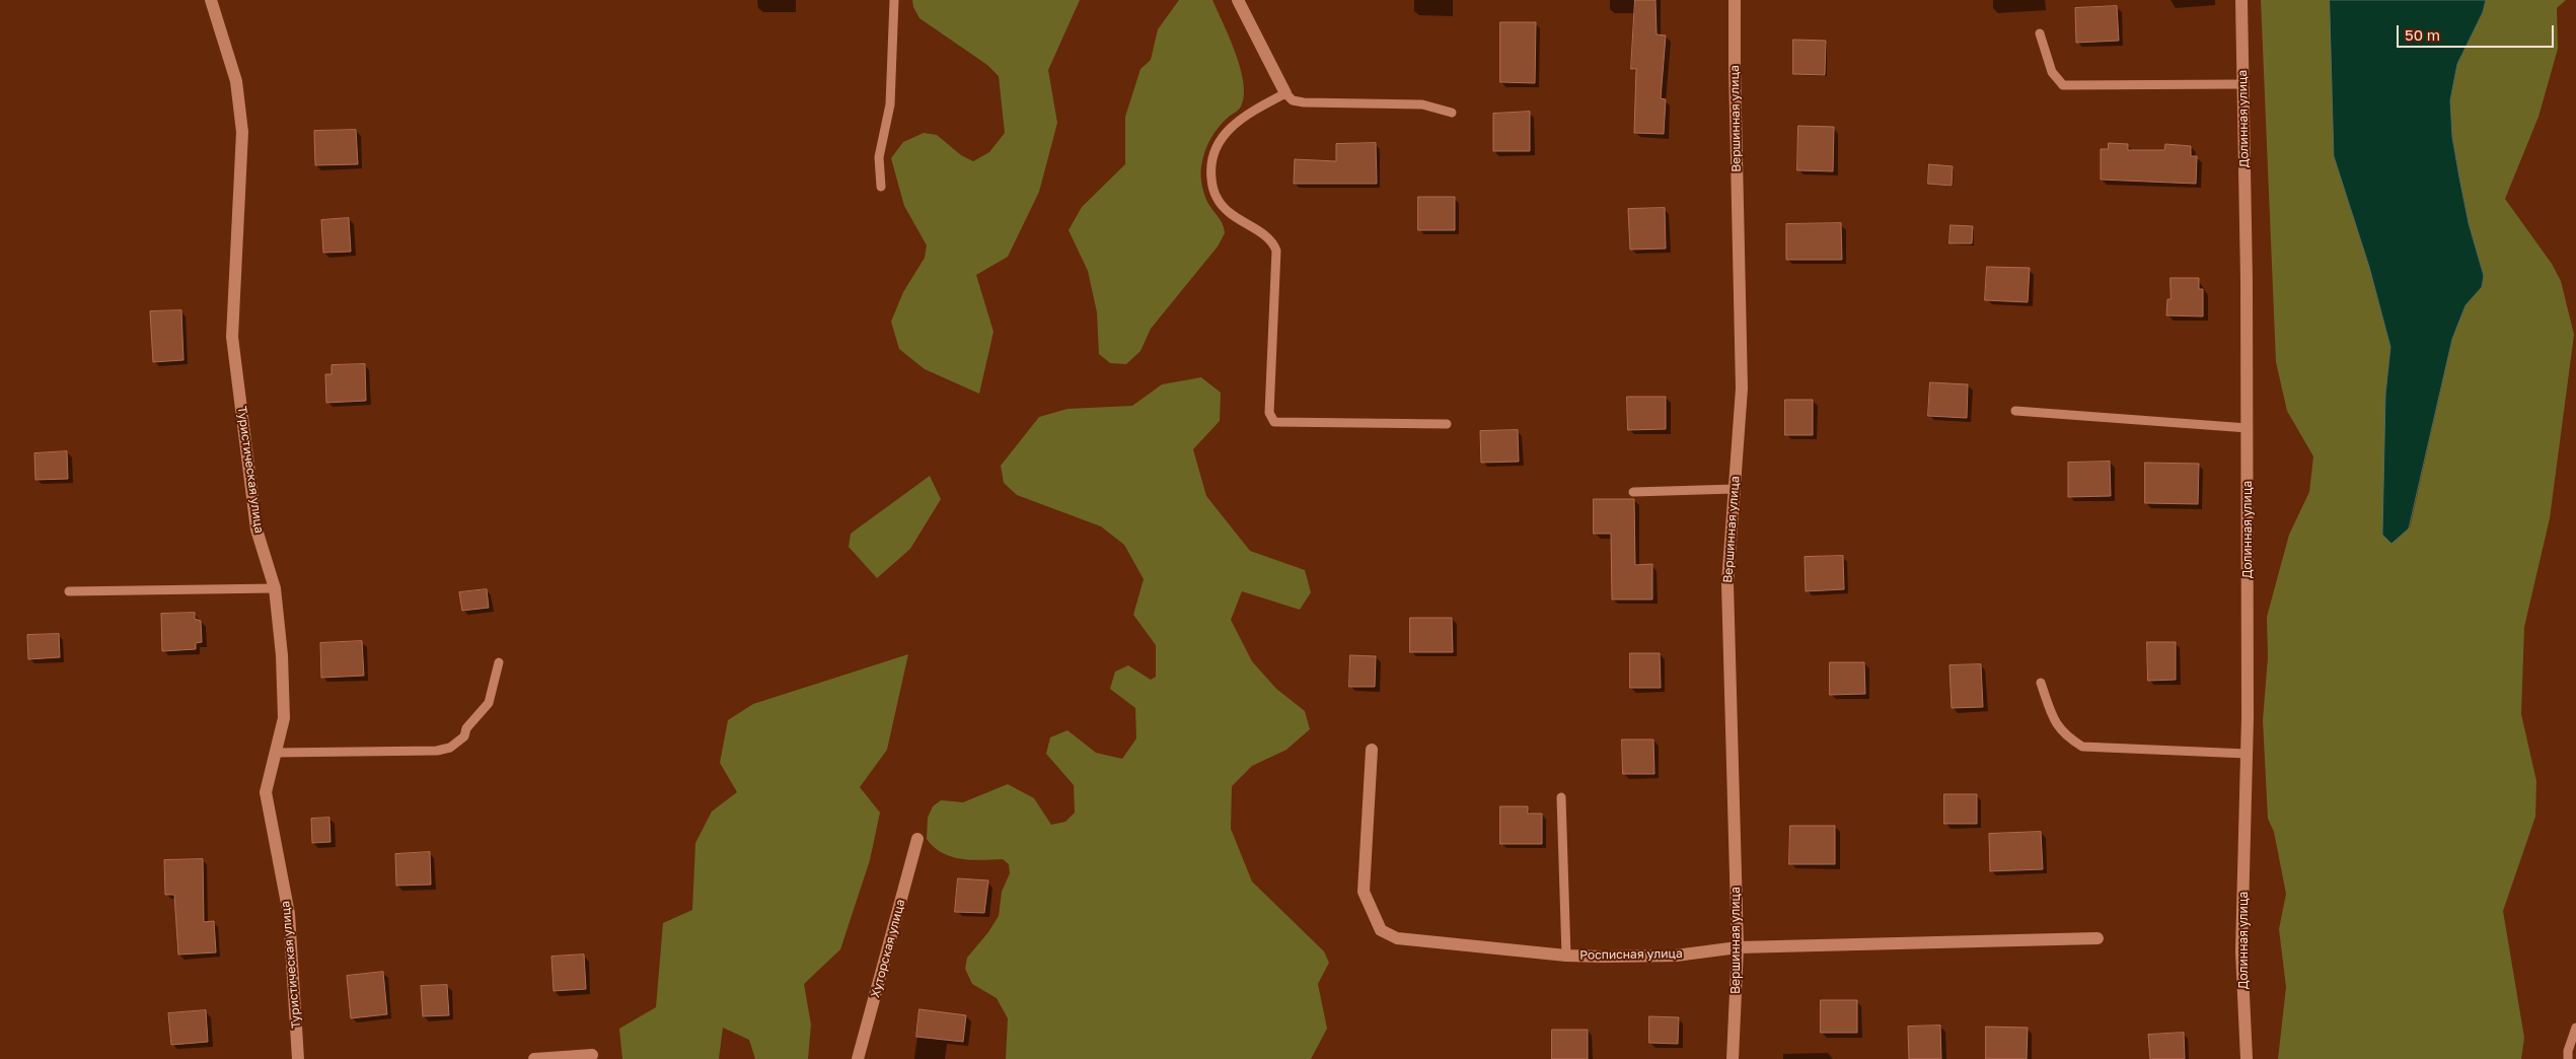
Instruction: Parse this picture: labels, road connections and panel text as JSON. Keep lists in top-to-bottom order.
{
  "streets": {
    "street": [
      "Вершинная улица",
      "Долинная улица",
      "Туристическая улица",
      "Хуторская улица",
      "Росписная улица"
    ]
  },
  "crossings": [
    ["Вершинная улица", "Росписная улица"]
  ],
  "scale_bar": "50 m"
}
